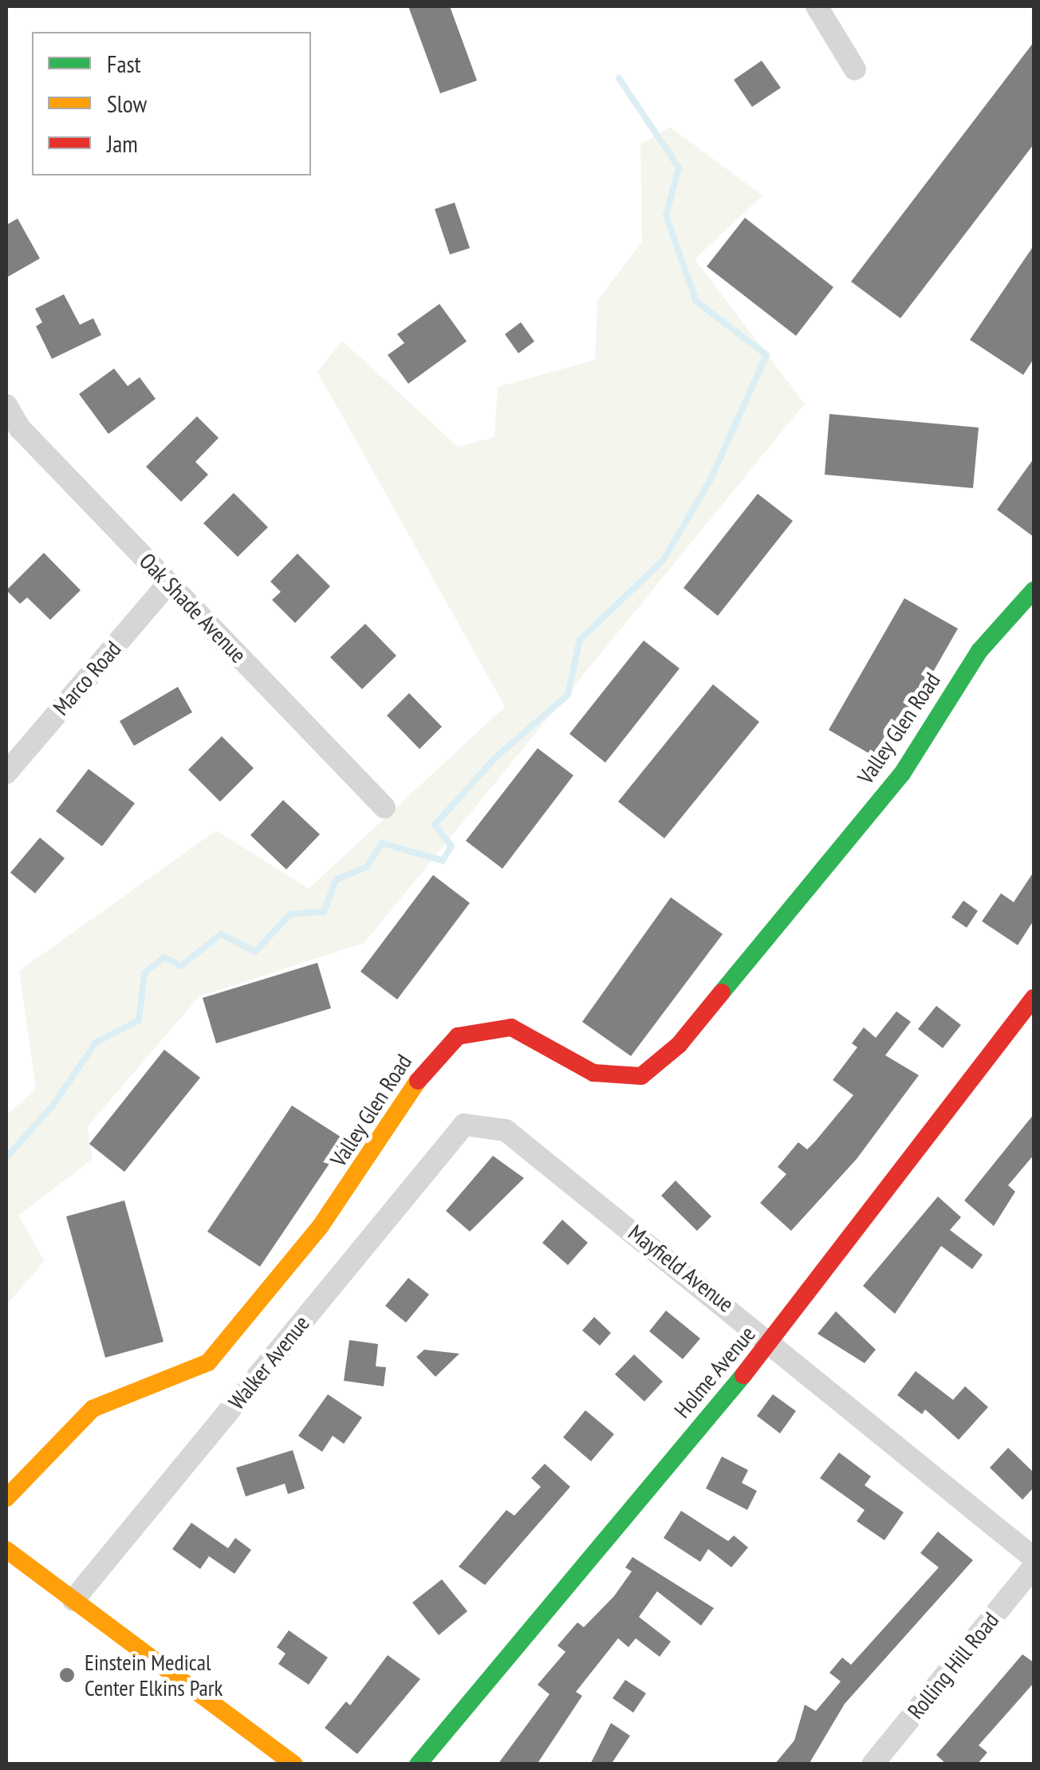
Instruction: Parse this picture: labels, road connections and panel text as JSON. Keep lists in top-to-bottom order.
{
  "streets": {
    "street": [
      "Oak Shade Avenue",
      "Marco Road",
      "Valley Glen Road",
      "Mayfield Avenue",
      "Walker Avenue",
      "Holme Avenue",
      "Rolling Hill Road"
    ]
  },
  "crossings": [
    ["Oak Shade Avenue", "Marco Road"],
    ["Mayfield Avenue", "Walker Avenue"],
    ["Mayfield Avenue", "Holme Avenue"]
  ],
  "places": ["Einstein Medical Center Elkins Park"],
  "legend": ["Fast", "Slow", "Jam"]
}
